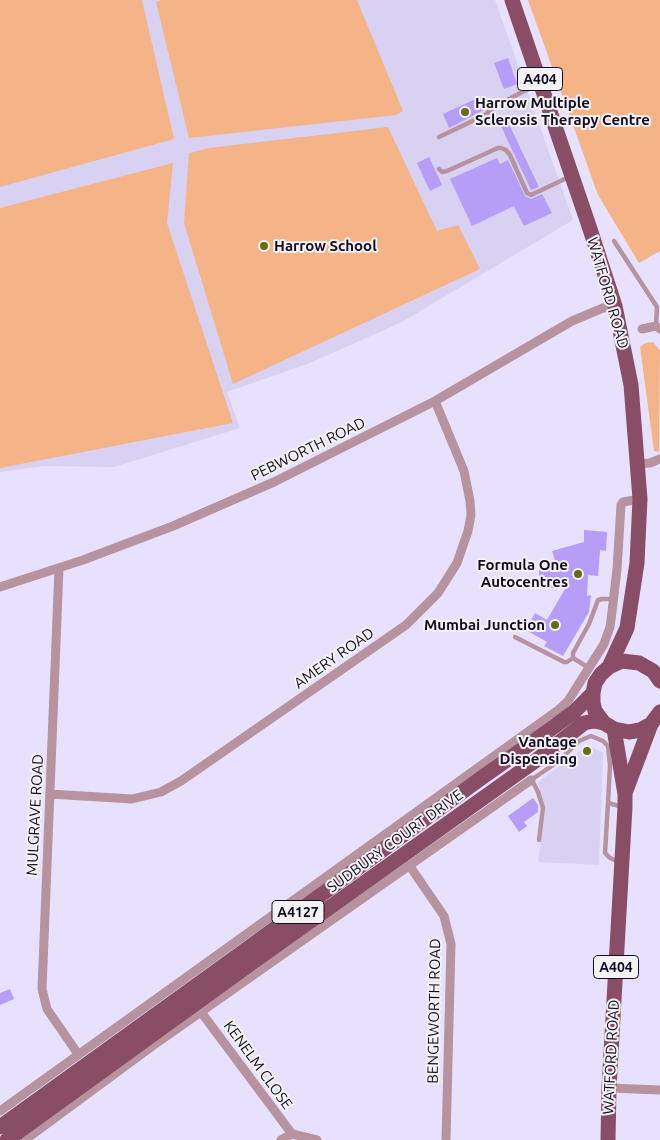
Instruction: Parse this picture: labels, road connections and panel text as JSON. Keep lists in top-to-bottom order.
{
  "streets": {
    "main road": [
      "A404",
      "WATFORD ROAD",
      "SUDBURY COURT DRIVE",
      "A4127"
    ],
    "street": [
      "PEBWORTH ROAD",
      "AMERY ROAD",
      "MULGRAVE ROAD",
      "BENGEWORTH ROAD",
      "KENELM CLOSE"
    ]
  },
  "crossings": [
    ["WATFORD ROAD", "PEBWORTH ROAD"],
    ["WATFORD ROAD", "SUDBURY COURT DRIVE"],
    ["PEBWORTH ROAD", "AMERY ROAD"],
    ["PEBWORTH ROAD", "MULGRAVE ROAD"],
    ["AMERY ROAD", "MULGRAVE ROAD"],
    ["MULGRAVE ROAD", "SUDBURY COURT DRIVE"],
    ["SUDBURY COURT DRIVE", "BENGEWORTH ROAD"],
    ["SUDBURY COURT DRIVE", "KENELM CLOSE"]
  ],
  "places": [
    "Harrow Multiple Sclerosis Therapy Centre",
    "Harrow School",
    "Formula One Autocentres",
    "Mumbai Junction",
    "Vantage Dispensing"
  ]
}
